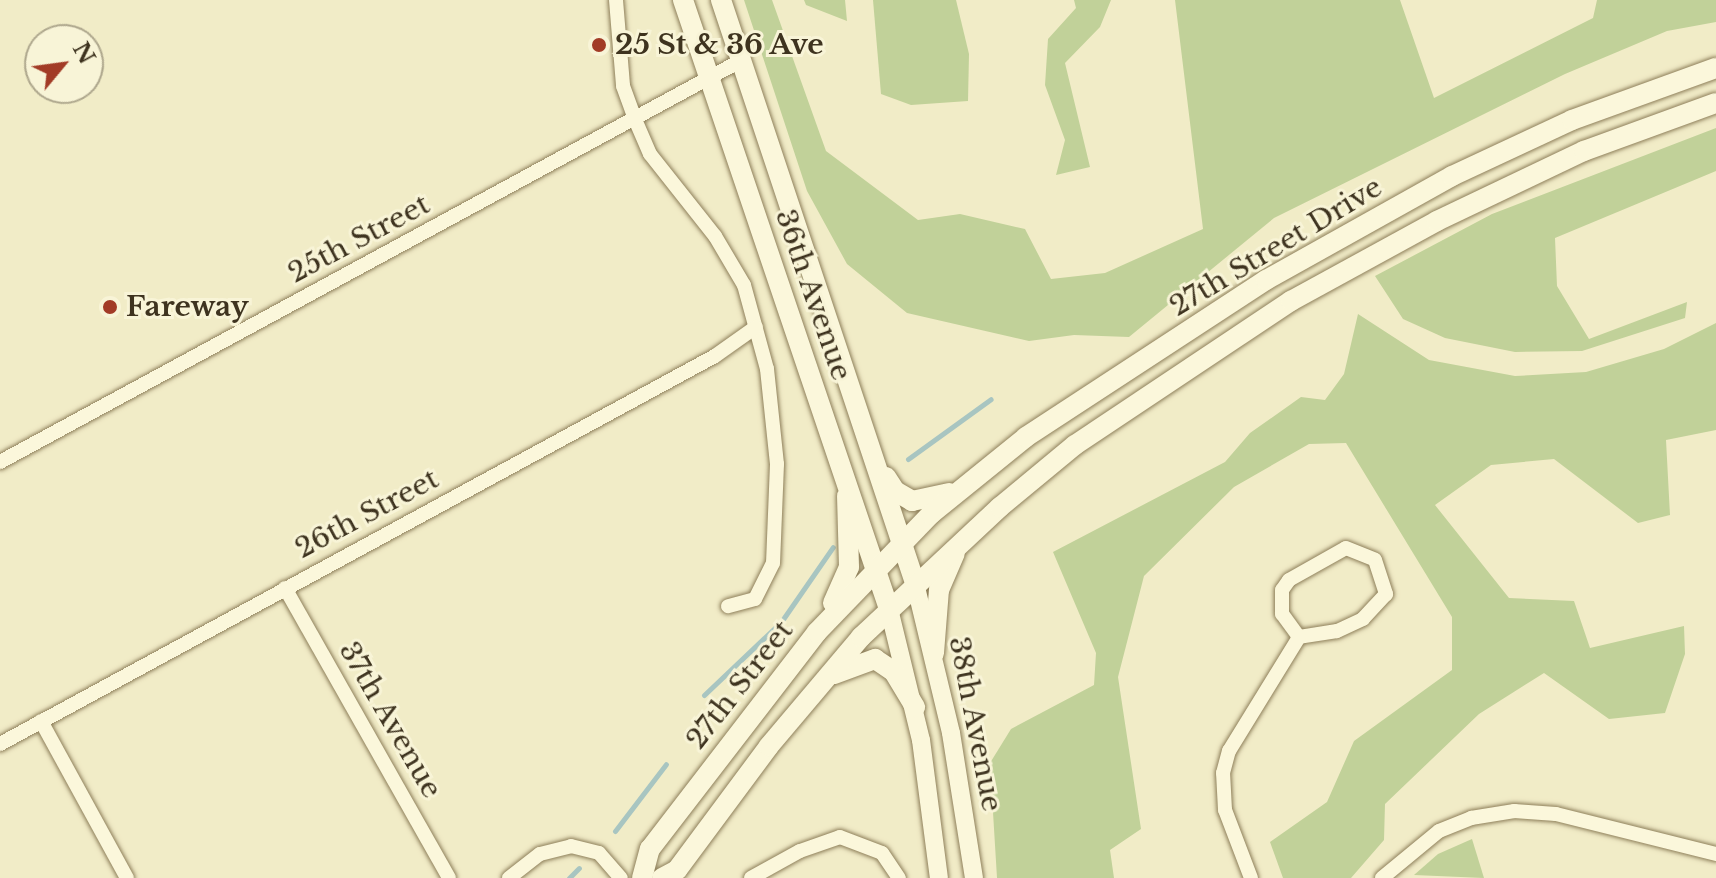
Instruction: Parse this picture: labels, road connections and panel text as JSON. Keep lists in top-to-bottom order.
{
  "streets": {
    "main road": ["27th Street Drive", "36th Avenue", "27th Street"],
    "street": [
      "25th Street",
      "26th Street",
      "37th Avenue",
      "38th Avenue"
    ]
  },
  "crossings": [
    ["25th Street", "36th Avenue"],
    ["27th Street Drive", "36th Avenue"],
    ["27th Street Drive", "27th Street"],
    ["27th Street Drive", "38th Avenue"],
    ["36th Avenue", "27th Street"],
    ["36th Avenue", "38th Avenue"],
    ["26th Street", "37th Avenue"]
  ],
  "places": ["25 St & 36 Ave", "Fareway"],
  "north": "top right"
}
